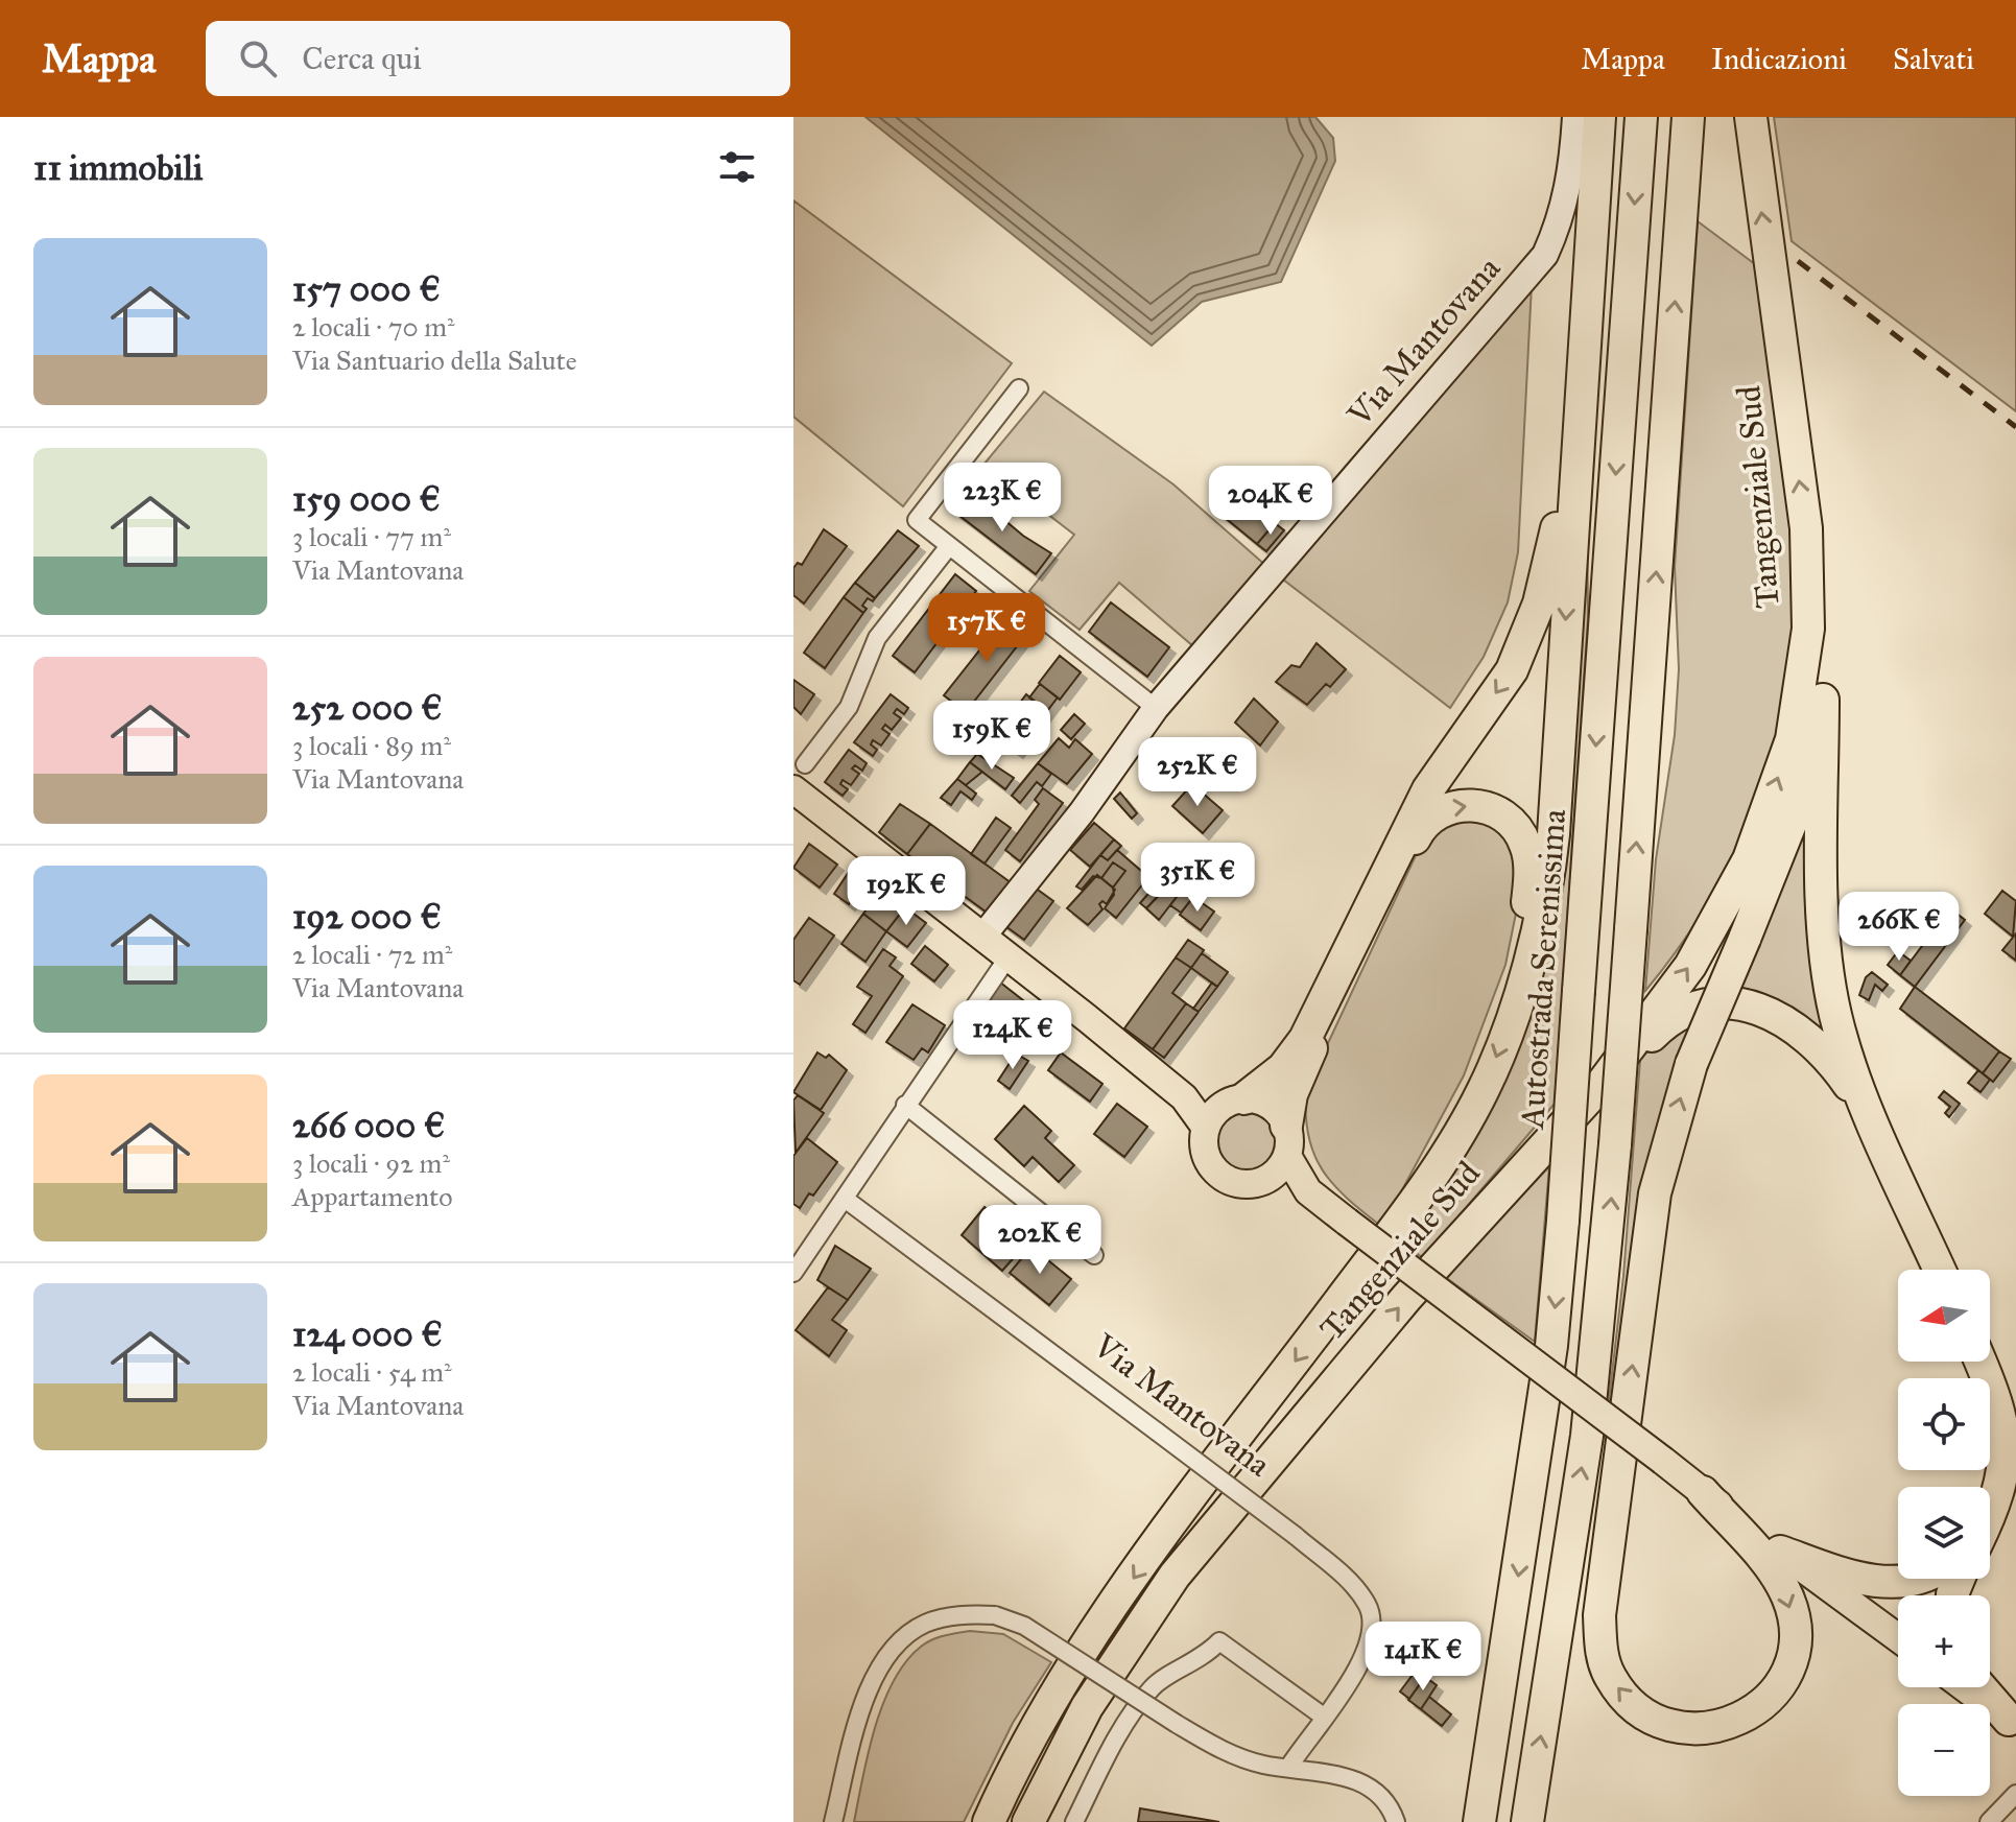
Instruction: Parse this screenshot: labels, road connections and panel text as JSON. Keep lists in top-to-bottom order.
{
  "streets": {
    "highway": ["Tangenziale Sud", "Autostrada Serenissima"],
    "street": ["Via Mantovana"]
  },
  "north": "left",
  "page": {
    "header": "Mappa",
    "search": "Cerca qui",
    "nav": ["Mappa", "Indicazioni", "Salvati"],
    "heading": "11 immobili",
    "list": [
      {
        "name": "157 000 €",
        "note": "2 locali · 70 m² · Via Santuario della Salute"
      },
      {
        "name": "159 000 €",
        "note": "3 locali · 77 m² · Via Mantovana"
      },
      {
        "name": "252 000 €",
        "note": "3 locali · 89 m² · Via Mantovana"
      },
      {
        "name": "192 000 €",
        "note": "2 locali · 72 m² · Via Mantovana"
      },
      {
        "name": "266 000 €",
        "note": "3 locali · 92 m² · Appartamento"
      },
      {
        "name": "124 000 €",
        "note": "2 locali · 54 m² · Via Mantovana"
      }
    ],
    "price": [
      "223K €",
      "204K €",
      "157K €",
      "159K €",
      "252K €",
      "351K €",
      "192K €",
      "266K €",
      "124K €",
      "202K €",
      "141K €"
    ],
    "map_buttons": ["+", "−"]
  }
}
